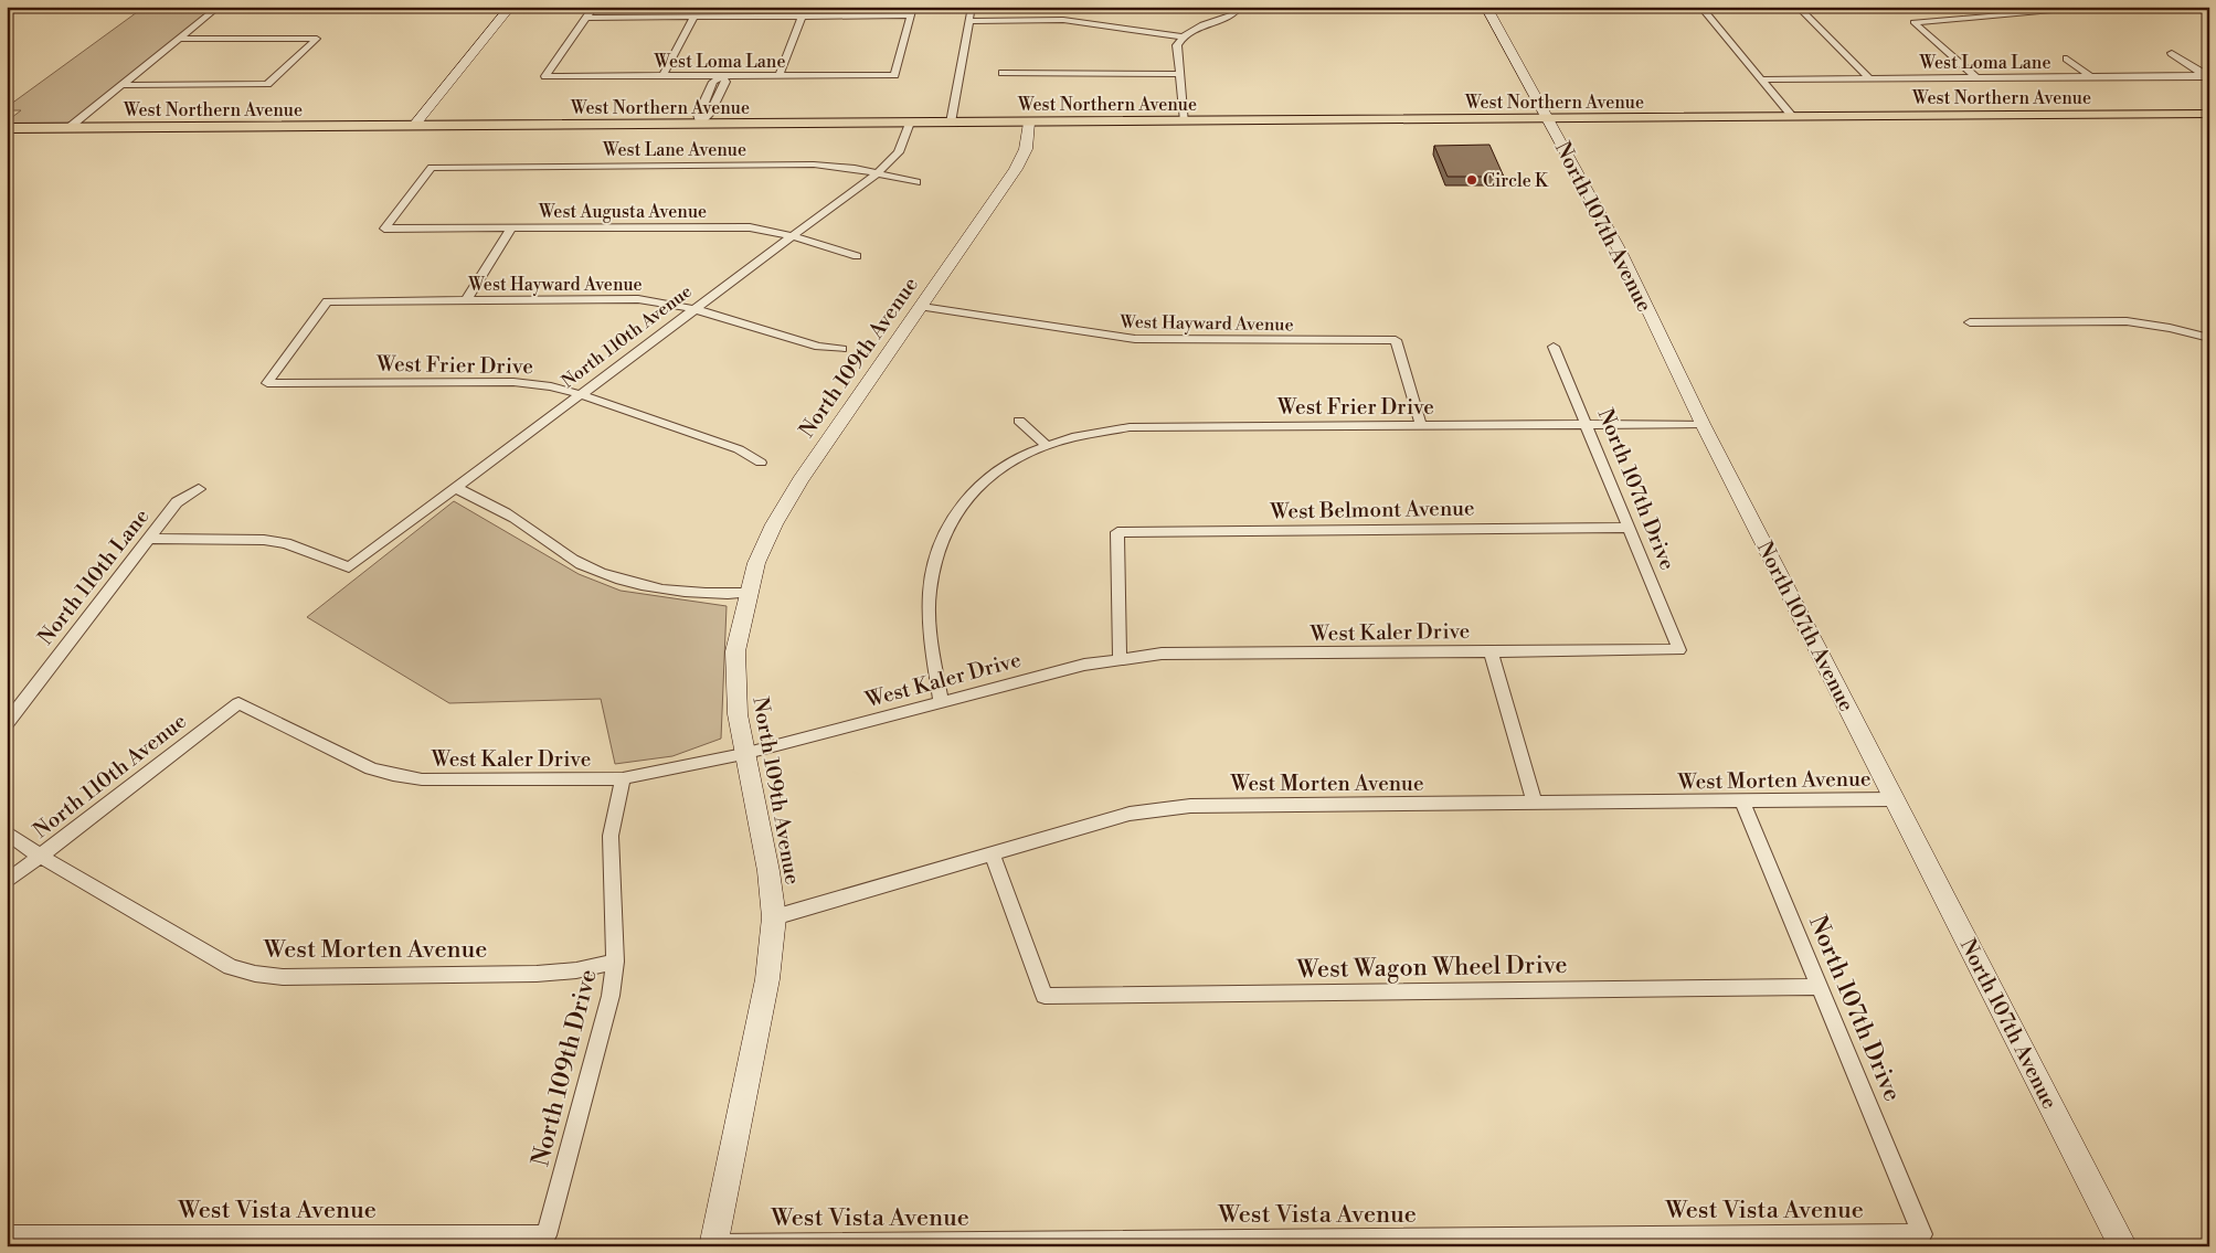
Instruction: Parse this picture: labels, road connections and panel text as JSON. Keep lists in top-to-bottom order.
{
  "streets": {
    "main road": ["West Northern Avenue"],
    "street": [
      "West Loma Lane",
      "West Lane Avenue",
      "West Augusta Avenue",
      "North 107th Avenue",
      "West Hayward Avenue",
      "North 110th Avenue",
      "North 109th Avenue",
      "West Frier Drive",
      "North 107th Drive",
      "West Belmont Avenue",
      "North 110th Lane",
      "West Kaler Drive",
      "West Morten Avenue",
      "West Wagon Wheel Drive",
      "North 109th Drive",
      "West Vista Avenue"
    ]
  },
  "crossings": [
    ["West Northern Avenue", "North 107th Avenue"],
    ["West Northern Avenue", "North 110th Avenue"],
    ["West Northern Avenue", "North 109th Avenue"],
    ["West Lane Avenue", "West Augusta Avenue"],
    ["West Lane Avenue", "North 110th Avenue"],
    ["West Augusta Avenue", "North 110th Avenue"],
    ["North 107th Avenue", "West Frier Drive"],
    ["North 107th Avenue", "West Morten Avenue"],
    ["West Hayward Avenue", "North 110th Avenue"],
    ["West Hayward Avenue", "North 109th Avenue"],
    ["West Hayward Avenue", "West Frier Drive"],
    ["North 110th Avenue", "West Frier Drive"],
    ["North 110th Avenue", "North 110th Lane"],
    ["North 110th Avenue", "West Kaler Drive"],
    ["North 110th Avenue", "West Morten Avenue"],
    ["North 109th Avenue", "West Kaler Drive"],
    ["North 109th Avenue", "West Morten Avenue"],
    ["North 109th Avenue", "West Vista Avenue"],
    ["West Frier Drive", "North 107th Drive"],
    ["West Frier Drive", "West Kaler Drive"],
    ["North 107th Drive", "West Belmont Avenue"],
    ["North 107th Drive", "West Kaler Drive"],
    ["North 107th Drive", "West Morten Avenue"],
    ["North 107th Drive", "West Wagon Wheel Drive"],
    ["North 107th Drive", "West Vista Avenue"],
    ["West Belmont Avenue", "West Kaler Drive"],
    ["West Kaler Drive", "North 109th Drive"],
    ["West Morten Avenue", "West Wagon Wheel Drive"],
    ["West Morten Avenue", "North 109th Drive"],
    ["North 109th Drive", "West Vista Avenue"]
  ],
  "places": ["Circle K"]
}
